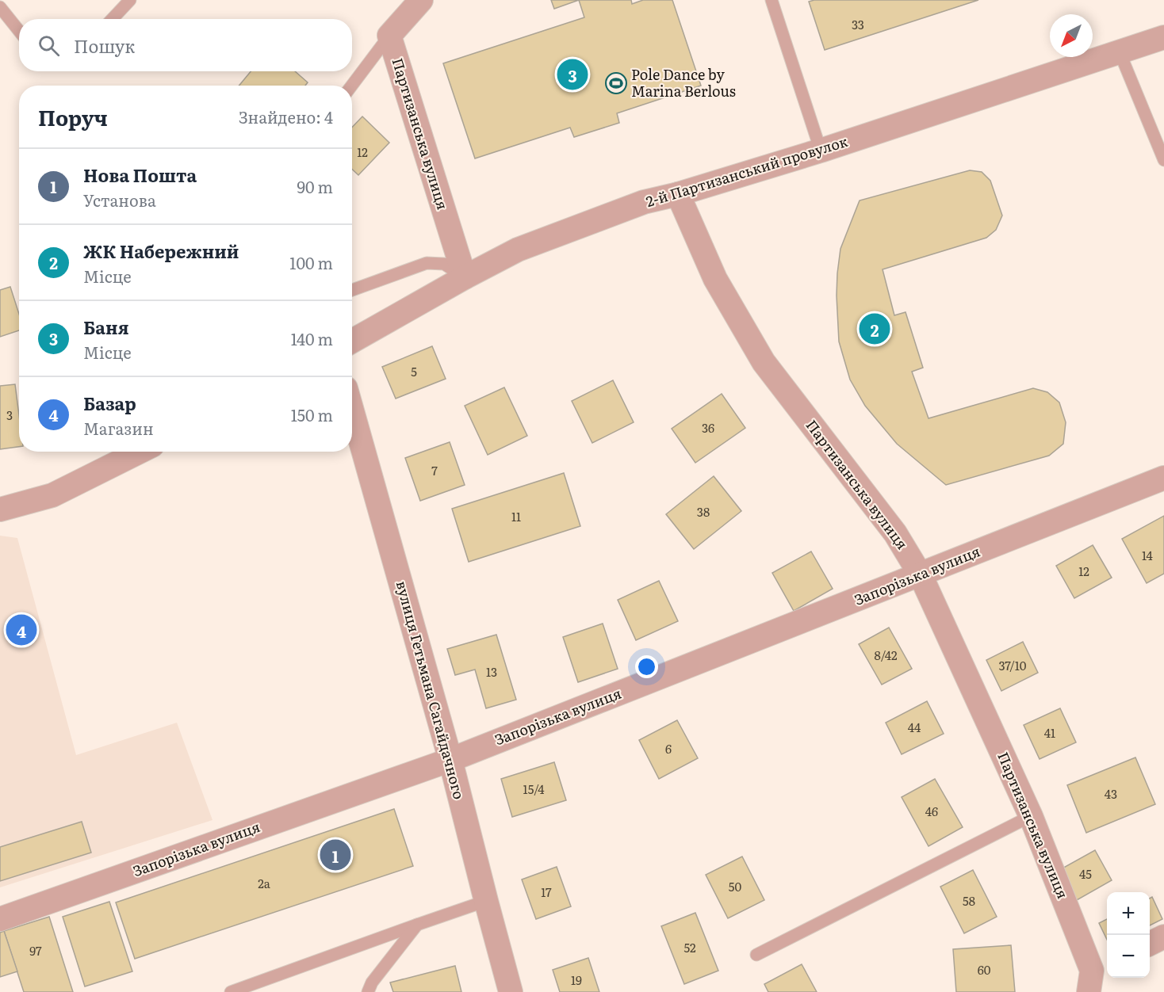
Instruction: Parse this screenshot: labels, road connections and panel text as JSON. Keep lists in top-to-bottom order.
{
  "streets": {
    "street": [
      "Партизанська вулиця",
      "2-й Партизанський провулок",
      "Запорізька вулиця",
      "вулиця Гетьмана Сагайдачного"
    ]
  },
  "crossings": [
    ["Партизанська вулиця", "2-й Партизанський провулок"],
    ["Партизанська вулиця", "Запорізька вулиця"],
    ["Запорізька вулиця", "вулиця Гетьмана Сагайдачного"]
  ],
  "places": {
    "sports": ["Pole Dance by Marina Berlous"]
  },
  "house_numbers": [
    "33",
    "12",
    "5",
    "3",
    "36",
    "7",
    "38",
    "11",
    "14",
    "12",
    "8/42",
    "37/10",
    "13",
    "44",
    "41",
    "6",
    "15/4",
    "43",
    "46",
    "45",
    "2а",
    "50",
    "17",
    "58",
    "52",
    "97",
    "60",
    "19"
  ],
  "north": "bottom left",
  "page": {
    "search": "Пошук",
    "pins": [
      "3",
      "2",
      "4",
      "1"
    ],
    "heading": ["Поруч", "Знайдено: 4"],
    "list": [
      {
        "mark": "1",
        "name": "Нова Пошта",
        "note": "Установа",
        "value": "90 m"
      },
      {
        "mark": "2",
        "name": "ЖК Набережний",
        "note": "Місце",
        "value": "100 m"
      },
      {
        "mark": "3",
        "name": "Баня",
        "note": "Місце",
        "value": "140 m"
      },
      {
        "mark": "4",
        "name": "Базар",
        "note": "Магазин",
        "value": "150 m"
      }
    ],
    "map_buttons": ["+", "−"]
  }
}
